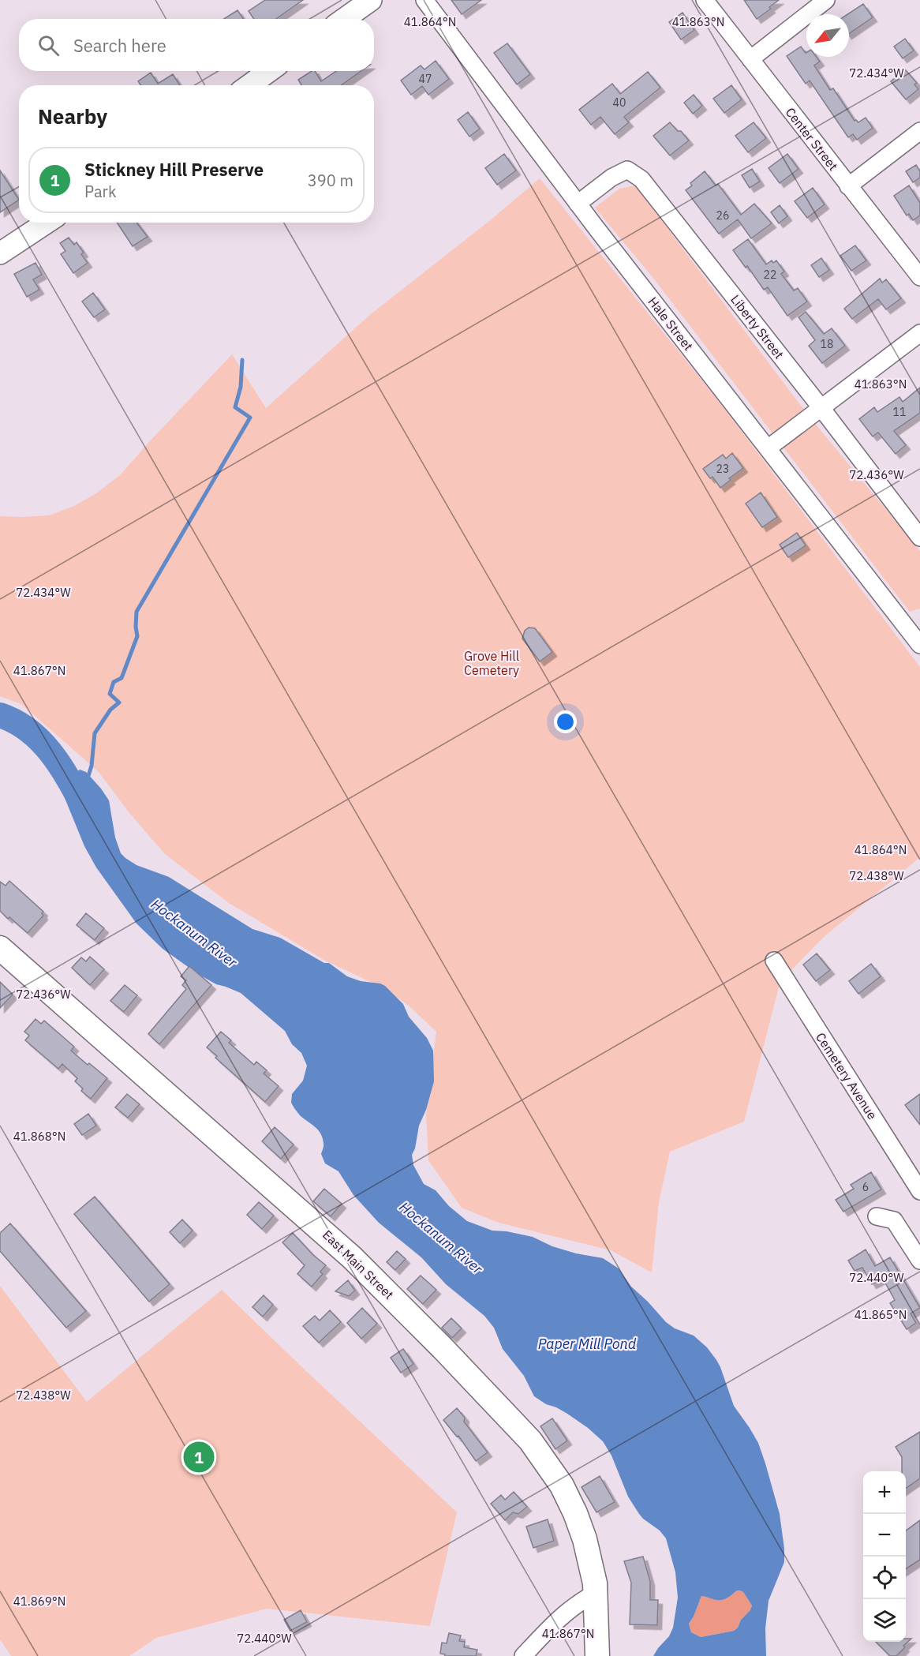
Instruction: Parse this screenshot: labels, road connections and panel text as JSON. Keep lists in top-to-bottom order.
{
  "streets": {
    "main road": ["East Main Street"],
    "street": [
      "Center Street",
      "Hale Street",
      "Liberty Street",
      "Cemetery Avenue"
    ]
  },
  "crossings": [
    ["Hale Street", "Liberty Street"]
  ],
  "water": ["Hockanum River", "Paper Mill Pond"],
  "parks": ["Grove Hill Cemetery"],
  "house_numbers": [
    "47",
    "40",
    "26",
    "22",
    "18",
    "11",
    "23",
    "6"
  ],
  "north": "bottom left",
  "page": {
    "search": "Search here",
    "heading": "Nearby",
    "list": [
      {
        "mark": "1",
        "name": "Stickney Hill Preserve",
        "note": "Park",
        "value": "390 m"
      }
    ],
    "pins": "1",
    "map_buttons": ["+", "−"]
  },
  "coordinates": [
    "41.864°N",
    "41.863°N",
    "72.434°W",
    "72.436°W",
    "41.867°N",
    "72.438°W",
    "41.868°N",
    "72.440°W",
    "41.865°N",
    "41.869°N"
  ]
}
